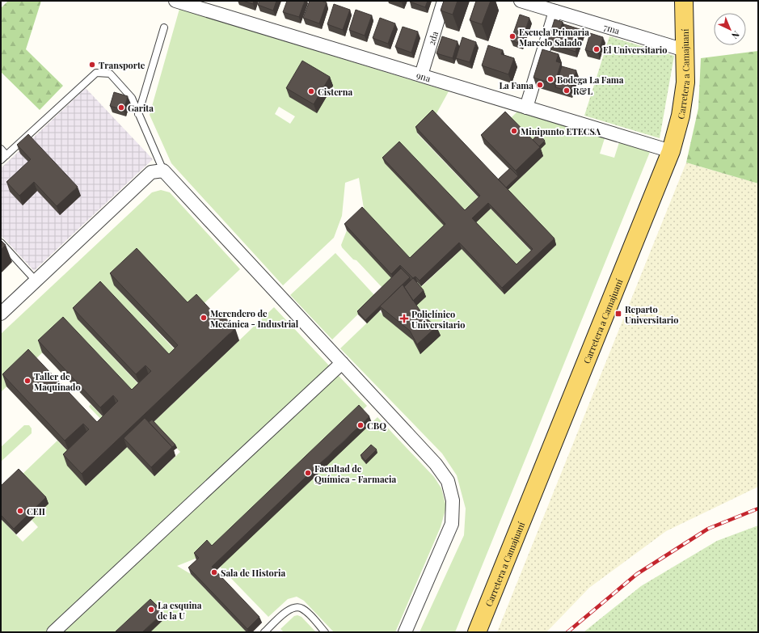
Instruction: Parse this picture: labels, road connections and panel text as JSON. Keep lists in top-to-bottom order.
{
  "streets": {
    "main road": ["Carretera a Camajuaní"],
    "street": ["7ma", "2da", "9na"]
  },
  "crossings": [
    ["7ma", "Carretera a Camajuaní"],
    ["2da", "9na"],
    ["Carretera a Camajuaní", "9na"]
  ],
  "places": {
    "other": [
      "Escuela Primaria Marcelo Salado",
      "El Universitario",
      "Transporte",
      "Bodega La Fama",
      "La Fama",
      "R&L",
      "Cisterna",
      "Garita",
      "Minipunto ETECSA",
      "Merendero de Mecánica - Industrial",
      "Taller de Maquinado",
      "CBQ",
      "Facultad de Química - Farmacia",
      "CEII",
      "Sala de Historia",
      "La esquina de la U"
    ],
    "transit": ["Reparto Universitario"],
    "health": ["Policlínico Universitario"]
  },
  "north": "bottom right"
}
